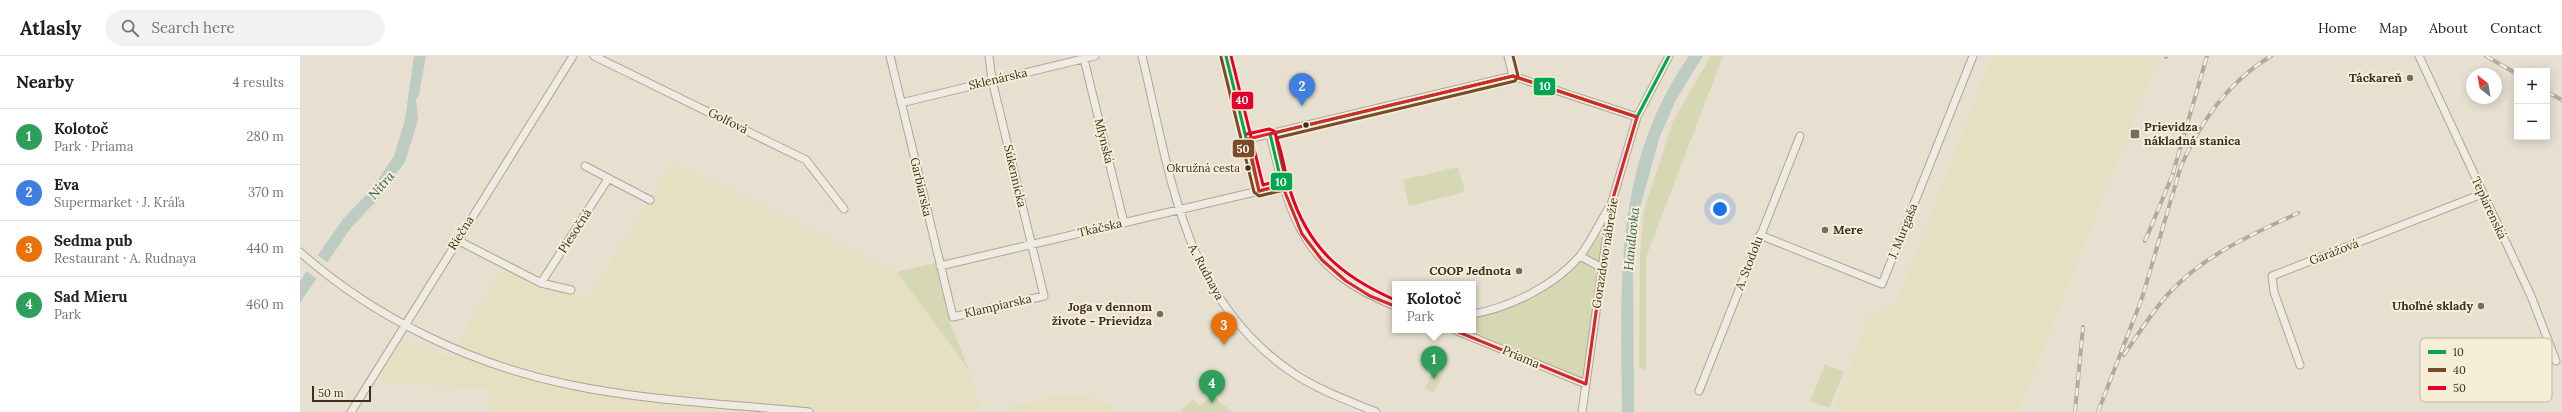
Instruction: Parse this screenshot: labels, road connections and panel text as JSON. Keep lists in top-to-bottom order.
{
  "streets": {
    "street": [
      "Sklenárska",
      "Golfová",
      "Mlynská",
      "Súkennícka",
      "Garbiarska",
      "Teplárenská",
      "Tkáčska",
      "Piesočná",
      "J. Murgaša",
      "Riečna",
      "Garážová",
      "Gorazdovo nábrežie",
      "A. Stodolu",
      "A. Rudnaya",
      "Klampiarska",
      "Priama"
    ]
  },
  "crossings": [
    ["Sklenárska", "Mlynská"],
    ["Sklenárska", "Súkennícka"],
    ["Sklenárska", "Garbiarska"],
    ["Mlynská", "Tkáčska"],
    ["Súkennícka", "Tkáčska"],
    ["Súkennícka", "Klampiarska"],
    ["Garbiarska", "Tkáčska"],
    ["Garbiarska", "Klampiarska"],
    ["Teplárenská", "Garážová"],
    ["Tkáčska", "A. Rudnaya"],
    ["J. Murgaša", "A. Stodolu"],
    ["Gorazdovo nábrežie", "Priama"]
  ],
  "water": ["Nitra", "Handlovka"],
  "places": {
    "other": [
      "Táckareň",
      "Okružná cesta",
      "Mere",
      "COOP Jednota",
      "Uhoľné sklady",
      "Joga v dennom živote - Prievidza"
    ],
    "transit": ["Prievidza nákladná stanica"]
  },
  "lines": ["transit line 10", "transit line 50", "transit line 40"],
  "legend": ["10", "40", "50"],
  "scale_bar": "50 m",
  "north": "top left",
  "page": {
    "header": "Atlasly",
    "search": "Search here",
    "nav": [
      "Home",
      "Map",
      "About",
      "Contact"
    ],
    "heading": ["Nearby", "4 results"],
    "map_buttons": ["+", "−"],
    "pins": [
      "2",
      "3",
      "1",
      "4"
    ],
    "list": [
      {
        "mark": "1",
        "name": "Kolotoč",
        "note": "Park · Priama",
        "value": "280 m"
      },
      {
        "mark": "2",
        "name": "Eva",
        "note": "Supermarket · J. Kráľa",
        "value": "370 m"
      },
      {
        "mark": "3",
        "name": "Sedma pub",
        "note": "Restaurant · A. Rudnaya",
        "value": "440 m"
      },
      {
        "mark": "4",
        "name": "Sad Mieru",
        "note": "Park",
        "value": "460 m"
      }
    ],
    "popup": ["Kolotoč", "Park"],
    "scale": "50 m"
  }
}
